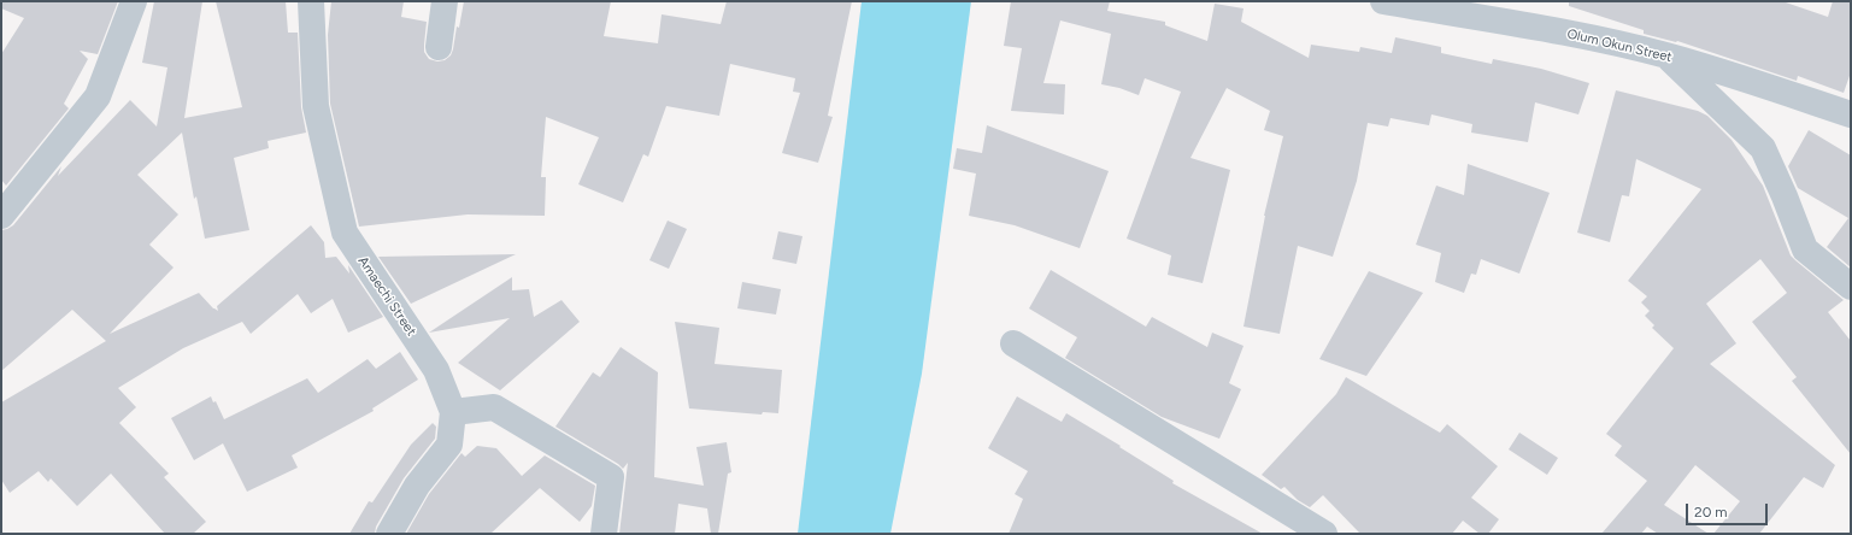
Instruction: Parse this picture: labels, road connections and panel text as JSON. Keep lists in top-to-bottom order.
{
  "streets": {
    "street": ["Olum Okun Street", "Amaechi Street"]
  },
  "scale_bar": "20 m"
}
